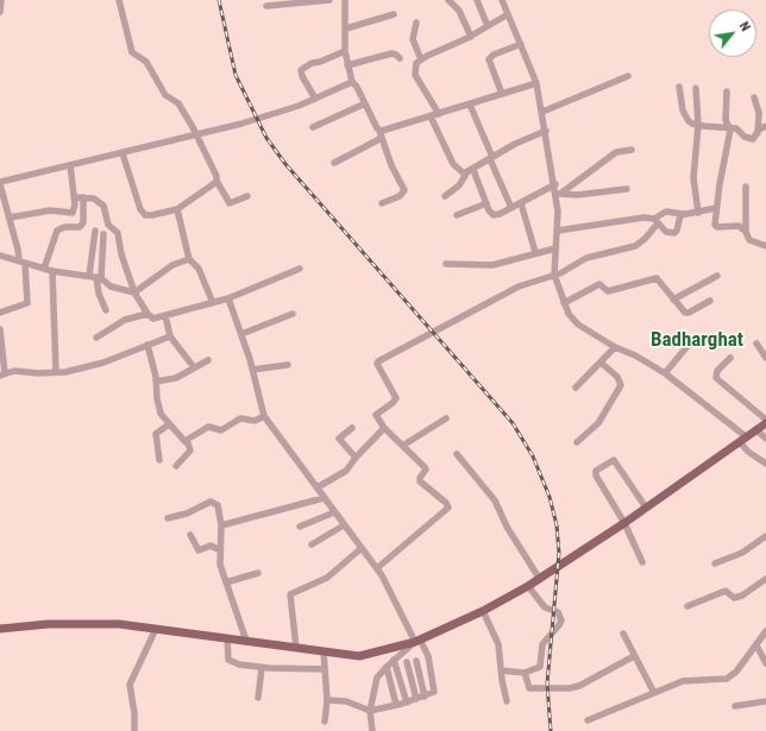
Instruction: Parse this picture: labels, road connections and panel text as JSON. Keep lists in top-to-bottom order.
{
  "districts": ["Badharghat"],
  "north": "top right"
}
